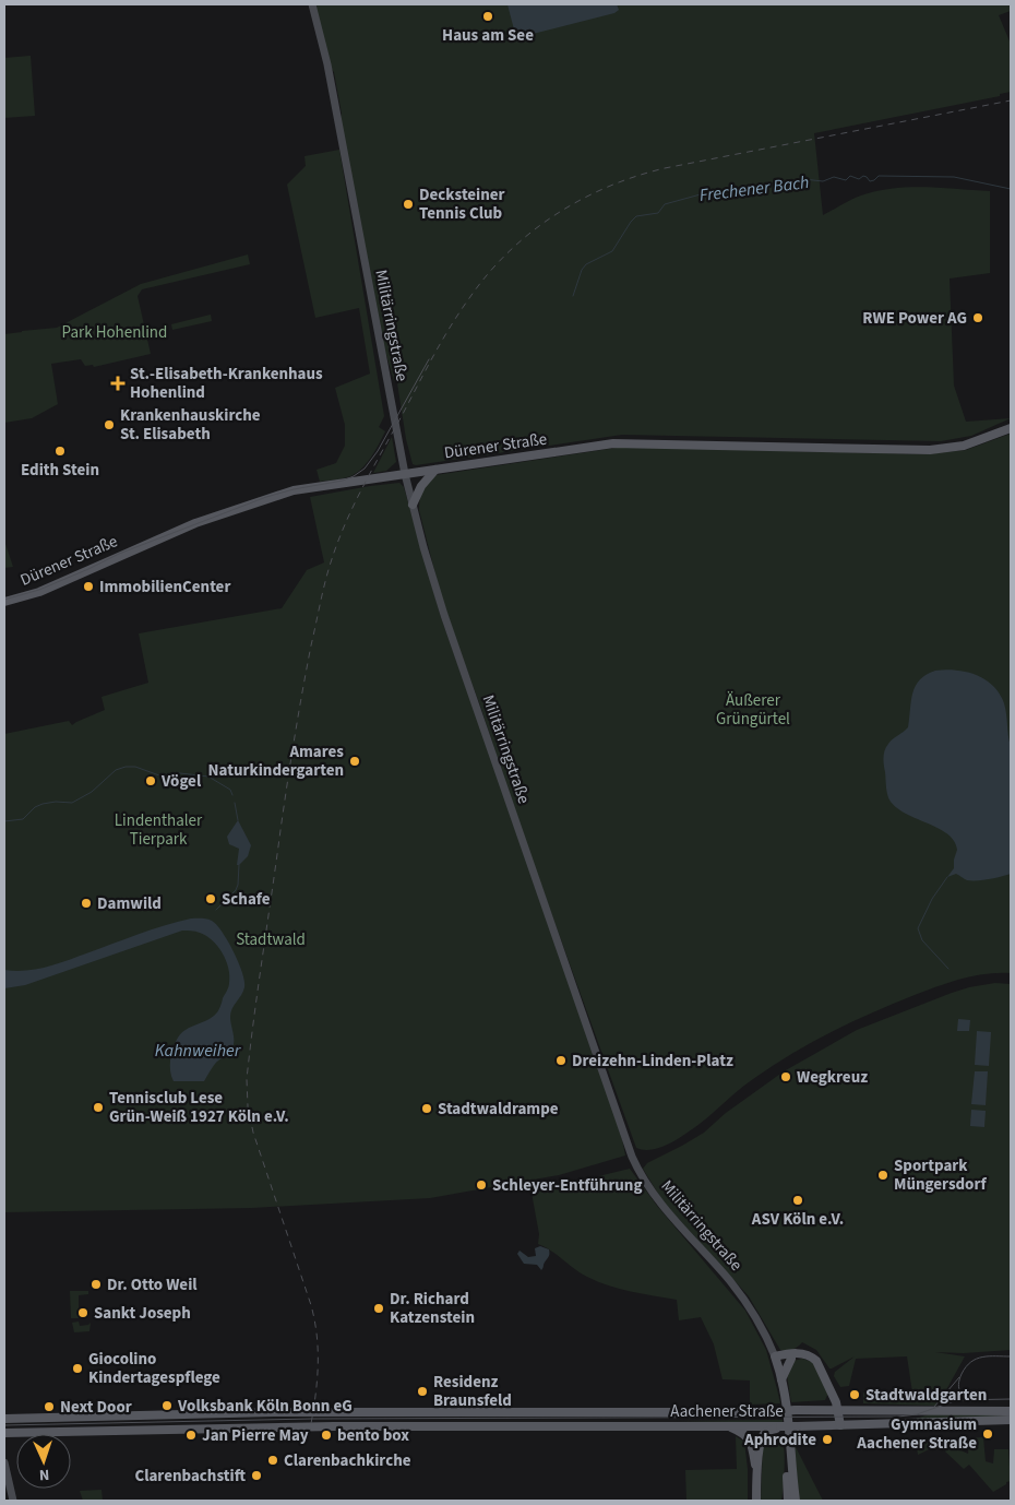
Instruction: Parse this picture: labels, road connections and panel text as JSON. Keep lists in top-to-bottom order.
{
  "streets": {
    "main road": ["Militärringstraße", "Dürener Straße", "Aachener Straße"]
  },
  "crossings": [
    ["Militärringstraße", "Dürener Straße"]
  ],
  "water": ["Frechener Bach", "Kahnweiher"],
  "parks": [
    "Park Hohenlind",
    "Äußerer Grüngürtel",
    "Lindenthaler Tierpark",
    "Stadtwald"
  ],
  "places": {
    "other": [
      "Haus am See",
      "Decksteiner Tennis Club",
      "RWE Power AG",
      "Krankenhauskirche St. Elisabeth",
      "Edith Stein",
      "ImmobilienCenter",
      "Amares Naturkindergarten",
      "Vögel",
      "Schafe",
      "Damwild",
      "Dreizehn-Linden-Platz",
      "Wegkreuz",
      "Tennisclub Lese Grün-Weiß 1927 Köln e.V.",
      "Stadtwaldrampe",
      "Sportpark Müngersdorf",
      "Schleyer-Entführung",
      "ASV Köln e.V.",
      "Dr. Otto Weil",
      "Dr. Richard Katzenstein",
      "Sankt Joseph",
      "Giocolino Kindertagespflege",
      "Residenz Braunsfeld",
      "Stadtwaldgarten",
      "Volksbank Köln Bonn eG",
      "Next Door",
      "Gymnasium Aachener Straße",
      "Jan Pierre May",
      "bento box",
      "Aphrodite",
      "Clarenbachkirche",
      "Clarenbachstift"
    ],
    "health": ["St.-Elisabeth-Krankenhaus Hohenlind"]
  },
  "north": "bottom"
}
